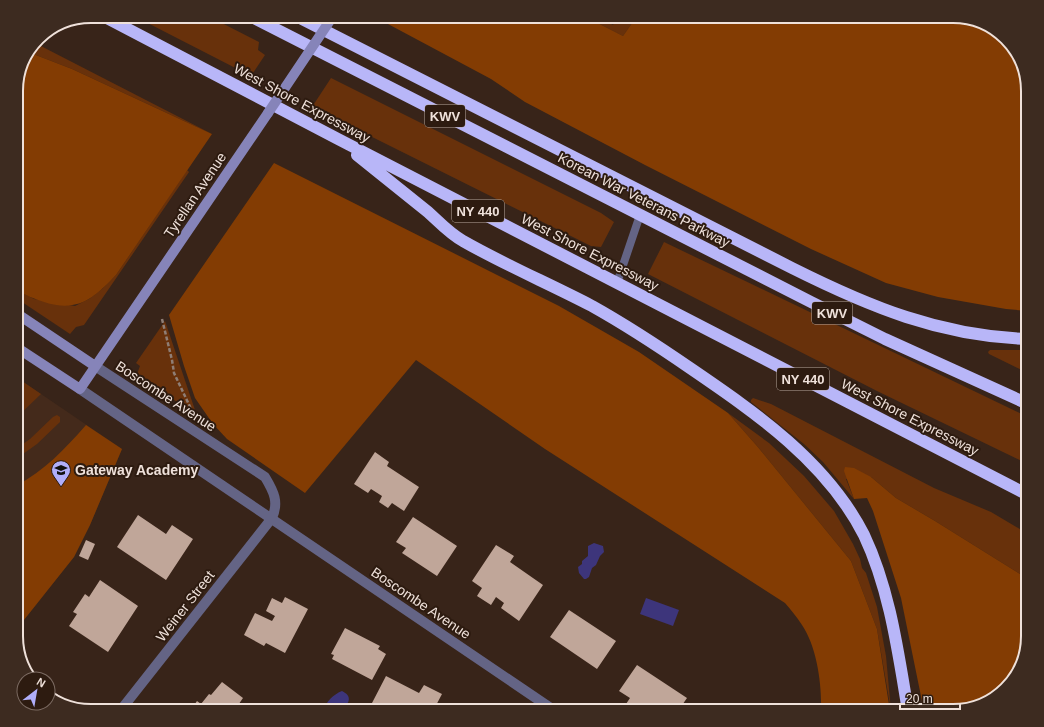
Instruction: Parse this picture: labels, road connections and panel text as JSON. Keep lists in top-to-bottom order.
{
  "streets": {
    "highway": [
      "West Shore Expressway",
      "KWV",
      "Korean War Veterans Parkway",
      "NY 440"
    ],
    "street": ["Tyrellan Avenue", "Boscombe Avenue", "Weiner Street"]
  },
  "crossings": [
    ["Tyrellan Avenue", "Boscombe Avenue"],
    ["Boscombe Avenue", "Weiner Street"]
  ],
  "places": {
    "school or university": ["Gateway Academy"]
  },
  "scale_bar": "20 m",
  "north": "top right"
}
